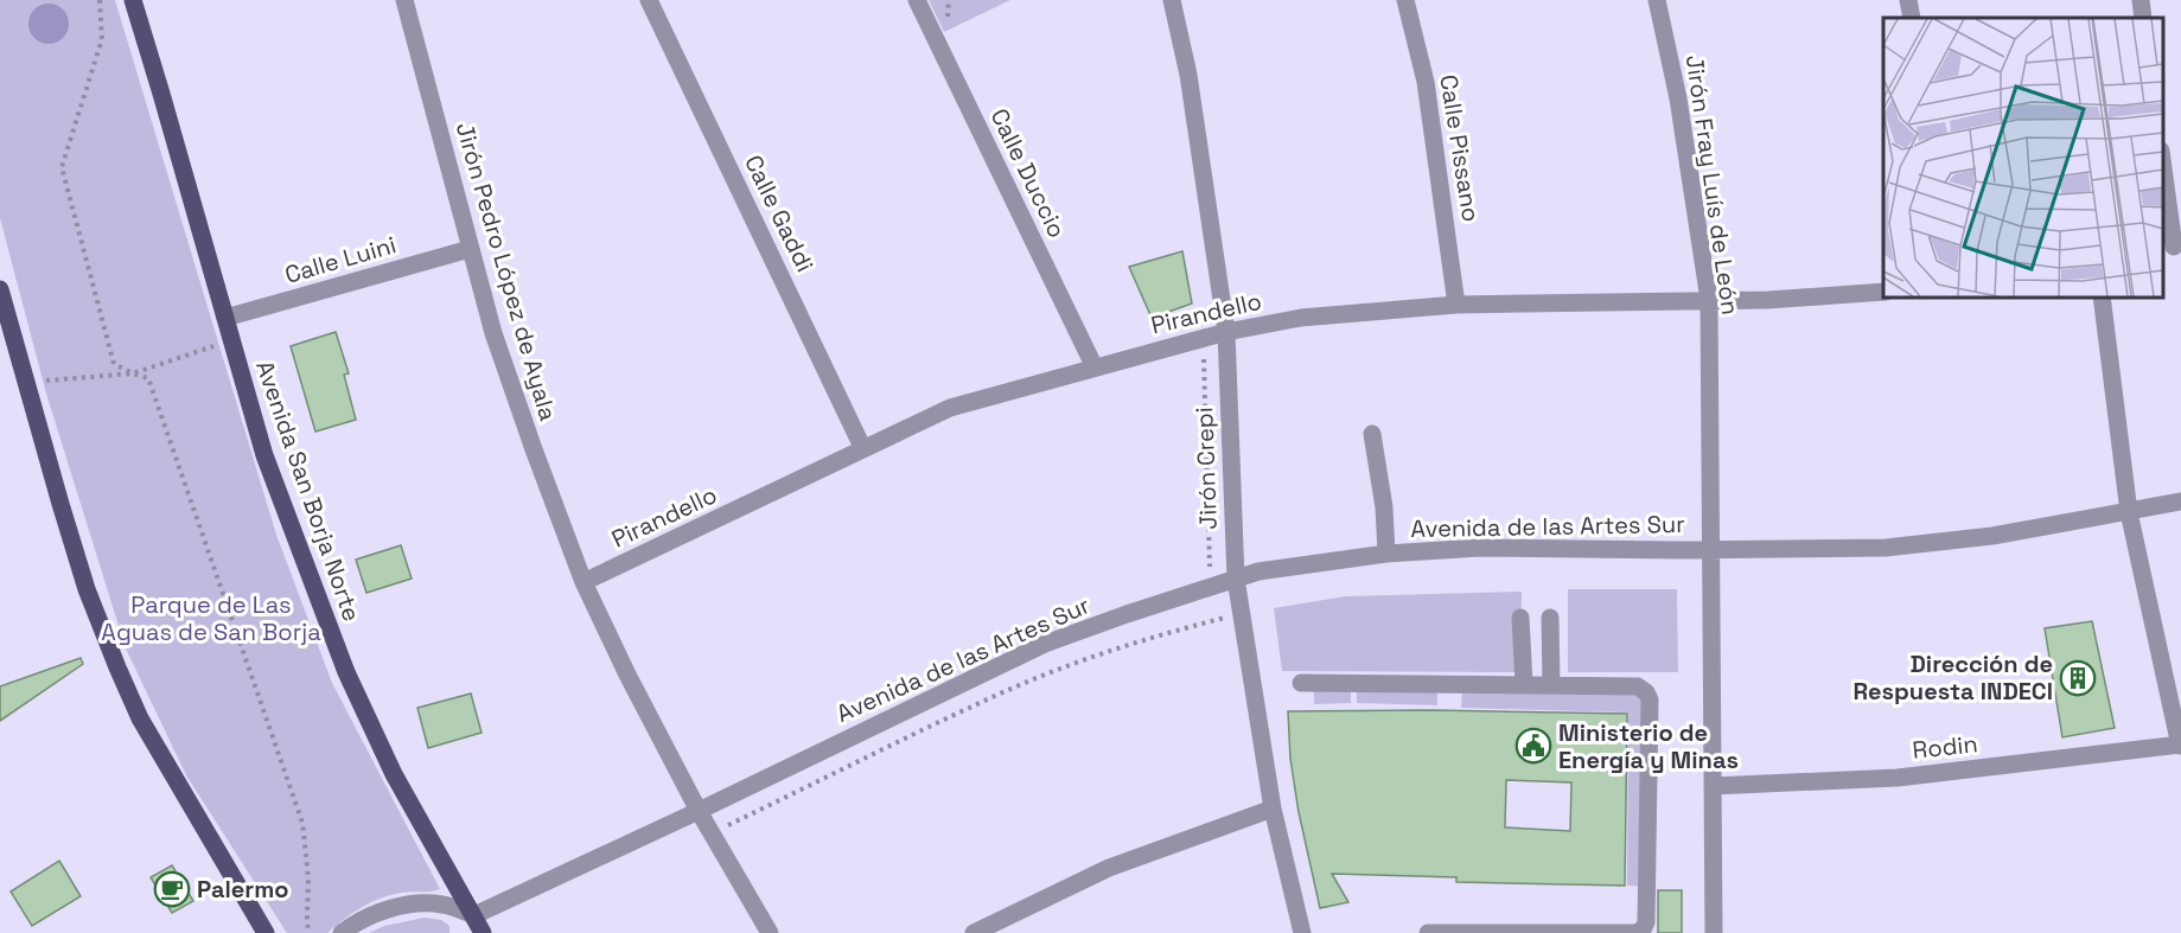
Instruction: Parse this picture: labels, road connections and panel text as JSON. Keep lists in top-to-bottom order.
{
  "streets": {
    "main road": ["Avenida San Borja Norte"],
    "street": [
      "Calle Pissano",
      "Calle Duccio",
      "Jirón Fray Luís de León",
      "Calle Gaddi",
      "Calle Luini",
      "Jirón Pedro López de Ayala",
      "Pirandello",
      "Jirón Crepi",
      "Avenida de las Artes Sur",
      "Rodin"
    ]
  },
  "crossings": [
    ["Calle Pissano", "Pirandello"],
    ["Calle Duccio", "Pirandello"],
    ["Jirón Fray Luís de León", "Pirandello"],
    ["Jirón Fray Luís de León", "Avenida de las Artes Sur"],
    ["Jirón Fray Luís de León", "Rodin"],
    ["Calle Gaddi", "Pirandello"],
    ["Calle Luini", "Jirón Pedro López de Ayala"],
    ["Calle Luini", "Avenida San Borja Norte"],
    ["Jirón Pedro López de Ayala", "Pirandello"],
    ["Jirón Pedro López de Ayala", "Avenida de las Artes Sur"],
    ["Pirandello", "Jirón Crepi"],
    ["Jirón Crepi", "Avenida de las Artes Sur"],
    ["Avenida San Borja Norte", "Avenida de las Artes Sur"]
  ],
  "parks": ["Parque de Las Aguas de San Borja"],
  "places": {
    "building": ["Dirección de Respuesta INDECI"],
    "public building": ["Ministerio de Energía y Minas"],
    "cafe": ["Palermo"]
  }
}
